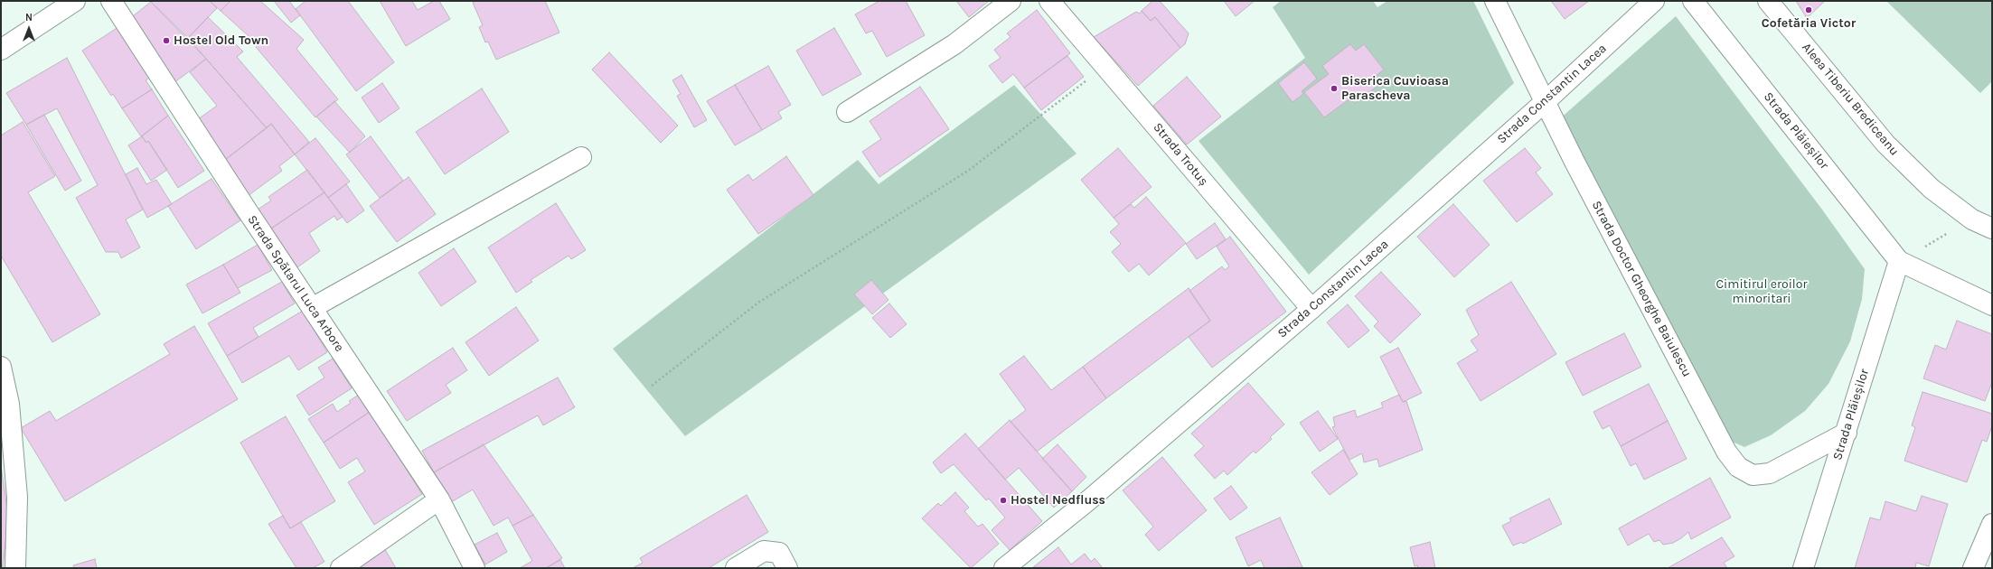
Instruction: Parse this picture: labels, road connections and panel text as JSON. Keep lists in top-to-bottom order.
{
  "streets": {
    "street": [
      "Strada Constantin Lacea",
      "Aleea Tiberiu Brediceanu",
      "Strada Plăieșilor",
      "Strada Trotuș",
      "Strada Spătarul Luca Arbore",
      "Strada Doctor Gheorghe Baiulescu"
    ]
  },
  "crossings": [
    ["Strada Constantin Lacea", "Strada Trotuș"],
    ["Strada Constantin Lacea", "Strada Doctor Gheorghe Baiulescu"],
    ["Strada Plăieșilor", "Strada Doctor Gheorghe Baiulescu"]
  ],
  "parks": ["Cimitirul eroilor minoritari"],
  "places": [
    "Cofetăria Victor",
    "Hostel Old Town",
    "Biserica Cuvioasa Parascheva",
    "Hostel Nedfluss"
  ],
  "north": "top"
}
